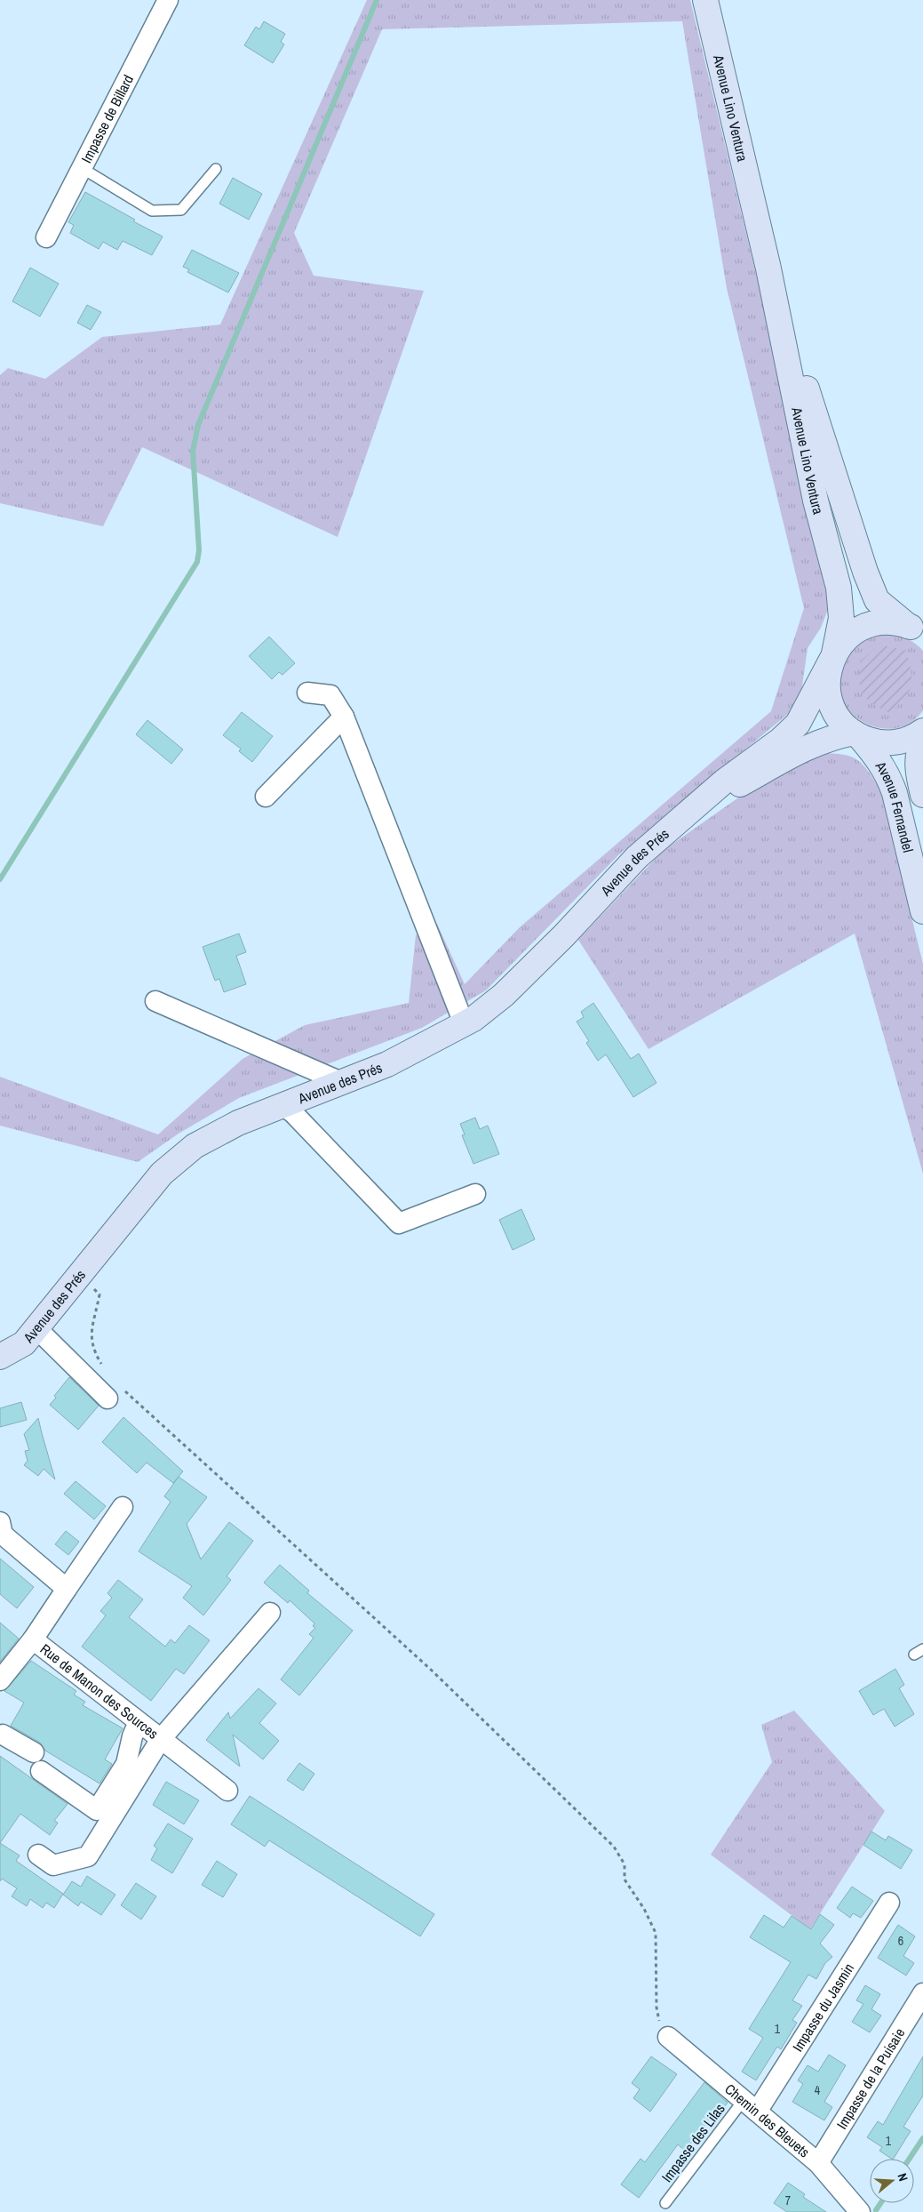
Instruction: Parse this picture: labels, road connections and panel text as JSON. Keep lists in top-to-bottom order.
{
  "streets": {
    "main road": ["Avenue Lino Ventura", "Avenue Fernandel", "Avenue des Prés"],
    "street": [
      "Impasse de Billard",
      "Rue de Manon des Sources",
      "Impasse du Jasmin",
      "Impasse de la Puisaie",
      "Chemin des Bleuets"
    ],
    "lane": ["Impasse des Lilas"]
  },
  "crossings": [
    ["Avenue Lino Ventura", "Avenue Fernandel"],
    ["Avenue Lino Ventura", "Avenue des Prés"],
    ["Avenue Fernandel", "Avenue des Prés"],
    ["Impasse du Jasmin", "Chemin des Bleuets"],
    ["Impasse du Jasmin", "Impasse des Lilas"],
    ["Impasse de la Puisaie", "Chemin des Bleuets"],
    ["Chemin des Bleuets", "Impasse des Lilas"]
  ],
  "house_numbers": [
    "6",
    "1",
    "4",
    "1",
    "7"
  ],
  "north": "right"
}
